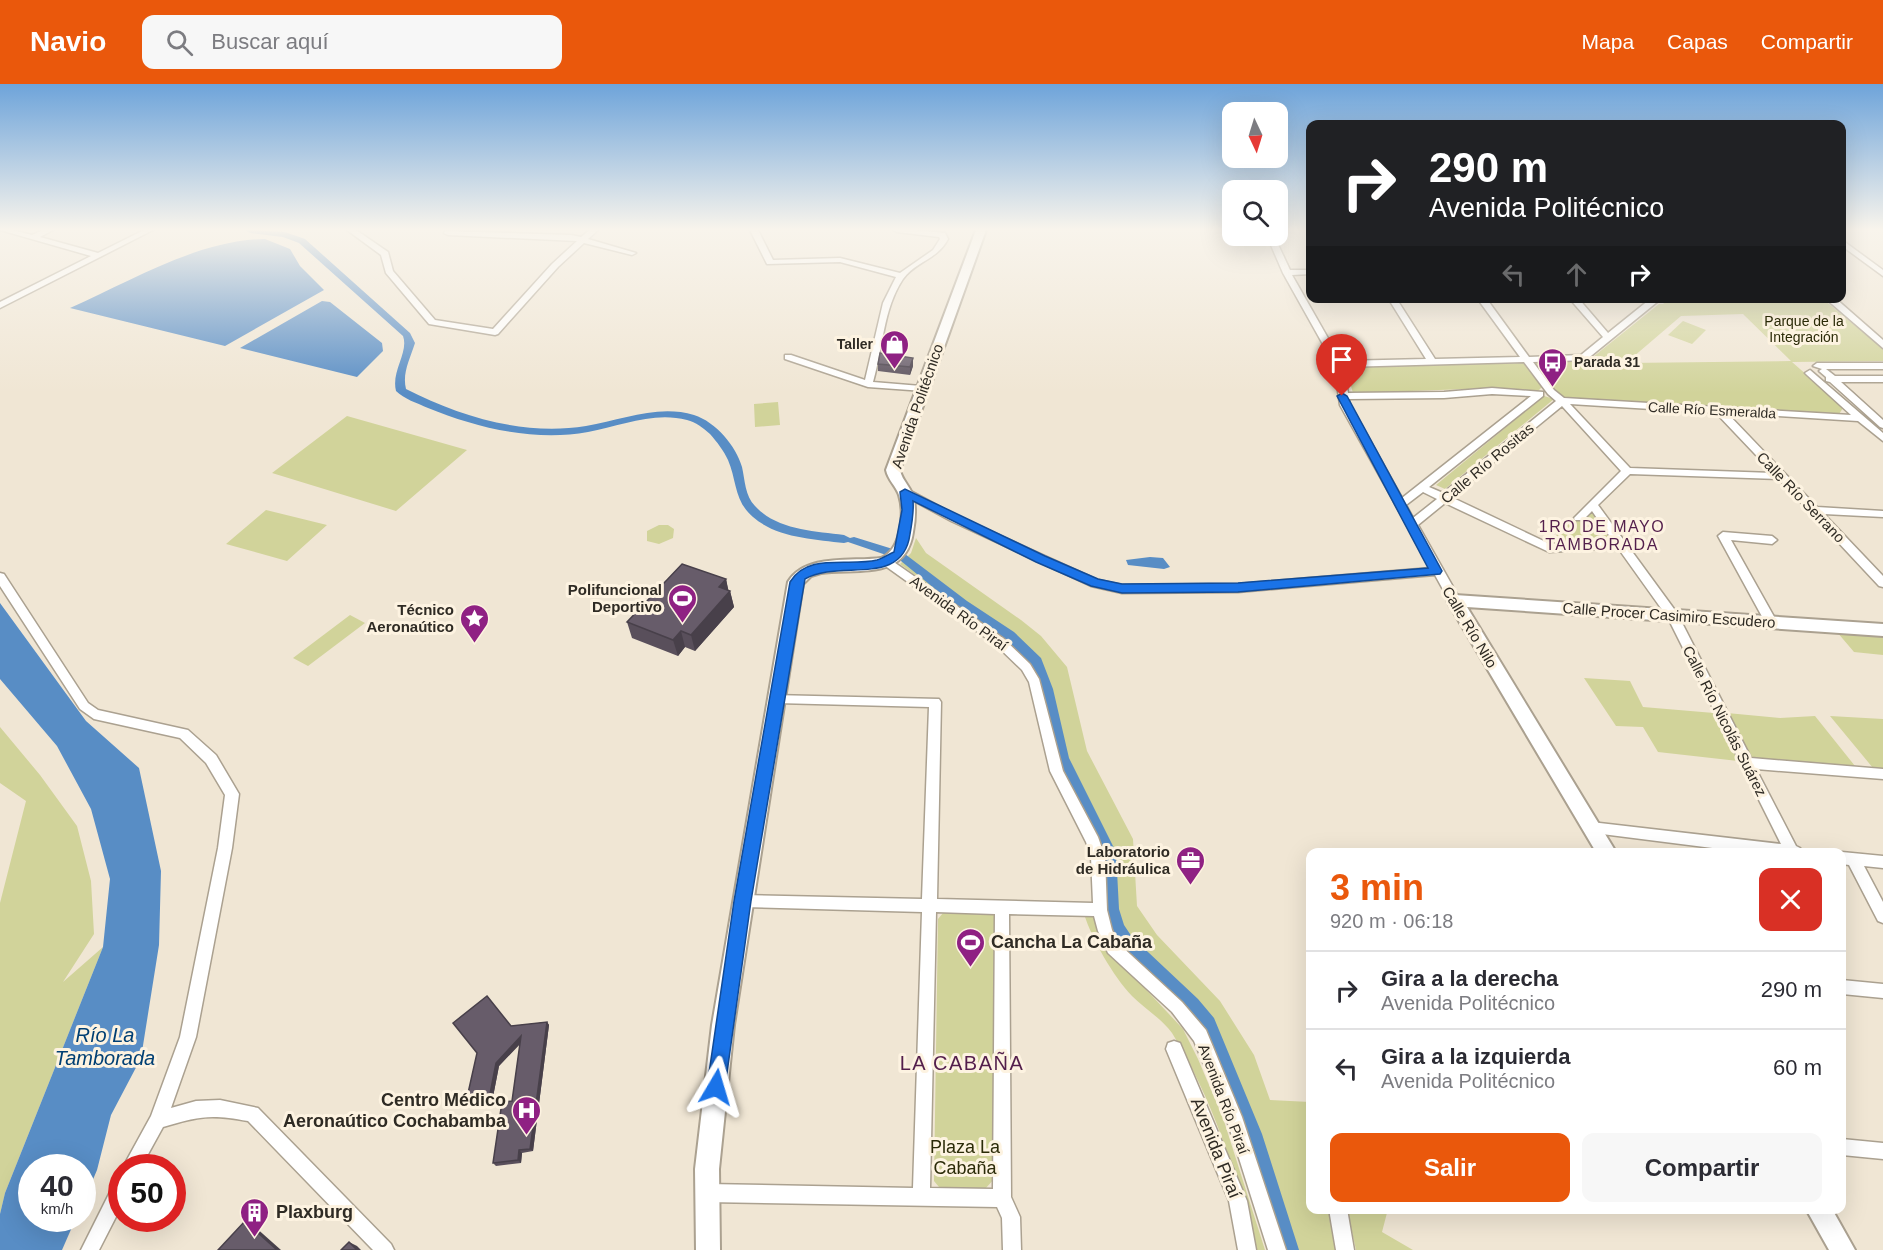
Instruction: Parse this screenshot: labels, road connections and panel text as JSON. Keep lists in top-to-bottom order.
{
  "streets": {
    "main road": ["Avenida Politécnico", "Calle Procer Casimiro Escudero", "Calle Río Nilo"],
    "street": [
      "Calle Río Esmeralda",
      "Calle Río Rositas",
      "Calle Río Serrano",
      "Avenida Río Piraí",
      "Calle Río Nicolás Suárez",
      "Avenida Piraí"
    ]
  },
  "crossings": [
    ["Avenida Politécnico", "Avenida Río Piraí"],
    ["Calle Río Esmeralda", "Calle Río Rositas"],
    ["Calle Río Esmeralda", "Calle Río Serrano"],
    ["Calle Río Rositas", "Calle Río Nilo"],
    ["Calle Procer Casimiro Escudero", "Calle Río Nilo"],
    ["Calle Procer Casimiro Escudero", "Calle Río Nicolás Suárez"]
  ],
  "districts": ["1RO DE MAYO TAMBORADA", "LA CABAÑA"],
  "water": ["Río La Tamborada"],
  "parks": ["Parque de la Integración", "Plaza La Cabaña"],
  "places": {
    "shop": ["Taller"],
    "bus stop": ["Parada 31"],
    "sports": ["Polifuncional Deportivo", "Cancha La Cabaña"],
    "place": ["Técnico Aeronaútico"],
    "office": ["Laboratorio de Hidráulica"],
    "hospital": ["Centro Médico Aeronaútico Cochabamba"],
    "building": ["Plaxburg"]
  },
  "north": "bottom",
  "page": {
    "header": "Navio",
    "search": "Buscar aquí",
    "nav": ["Mapa", "Capas", "Compartir"],
    "turn": ["290 m", "Avenida Politécnico"],
    "heading": ["3 min", "920 m · 06:18"],
    "list": [
      {
        "name": "Gira a la derecha",
        "note": "Avenida Politécnico",
        "value": "290 m"
      },
      {
        "name": "Gira a la izquierda",
        "note": "Avenida Politécnico",
        "value": "60 m"
      }
    ],
    "buttons": ["Salir", "Compartir"],
    "speed": "40 km/h",
    "limit": "50"
  }
}
